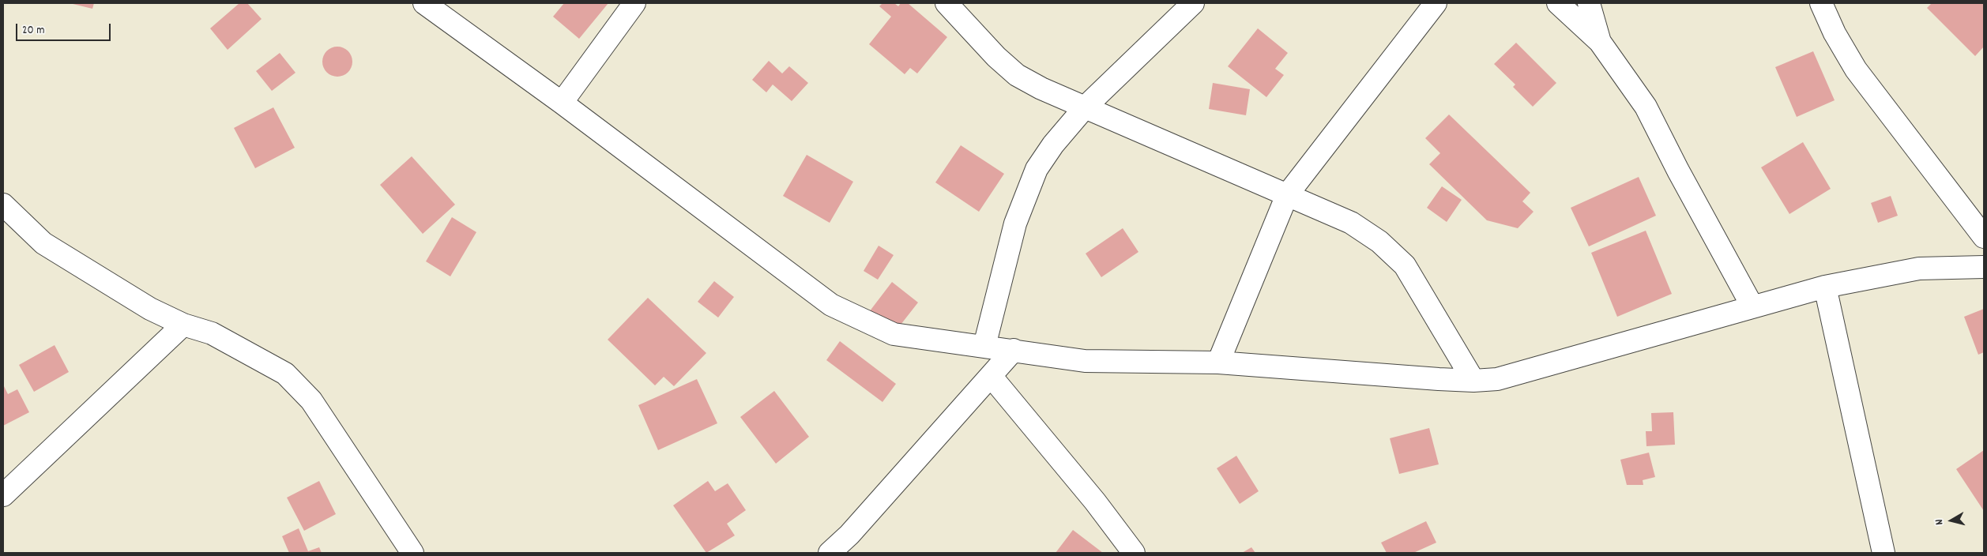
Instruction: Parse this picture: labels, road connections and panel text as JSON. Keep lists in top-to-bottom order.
{
  "scale_bar": "20 m",
  "north": "left"
}
